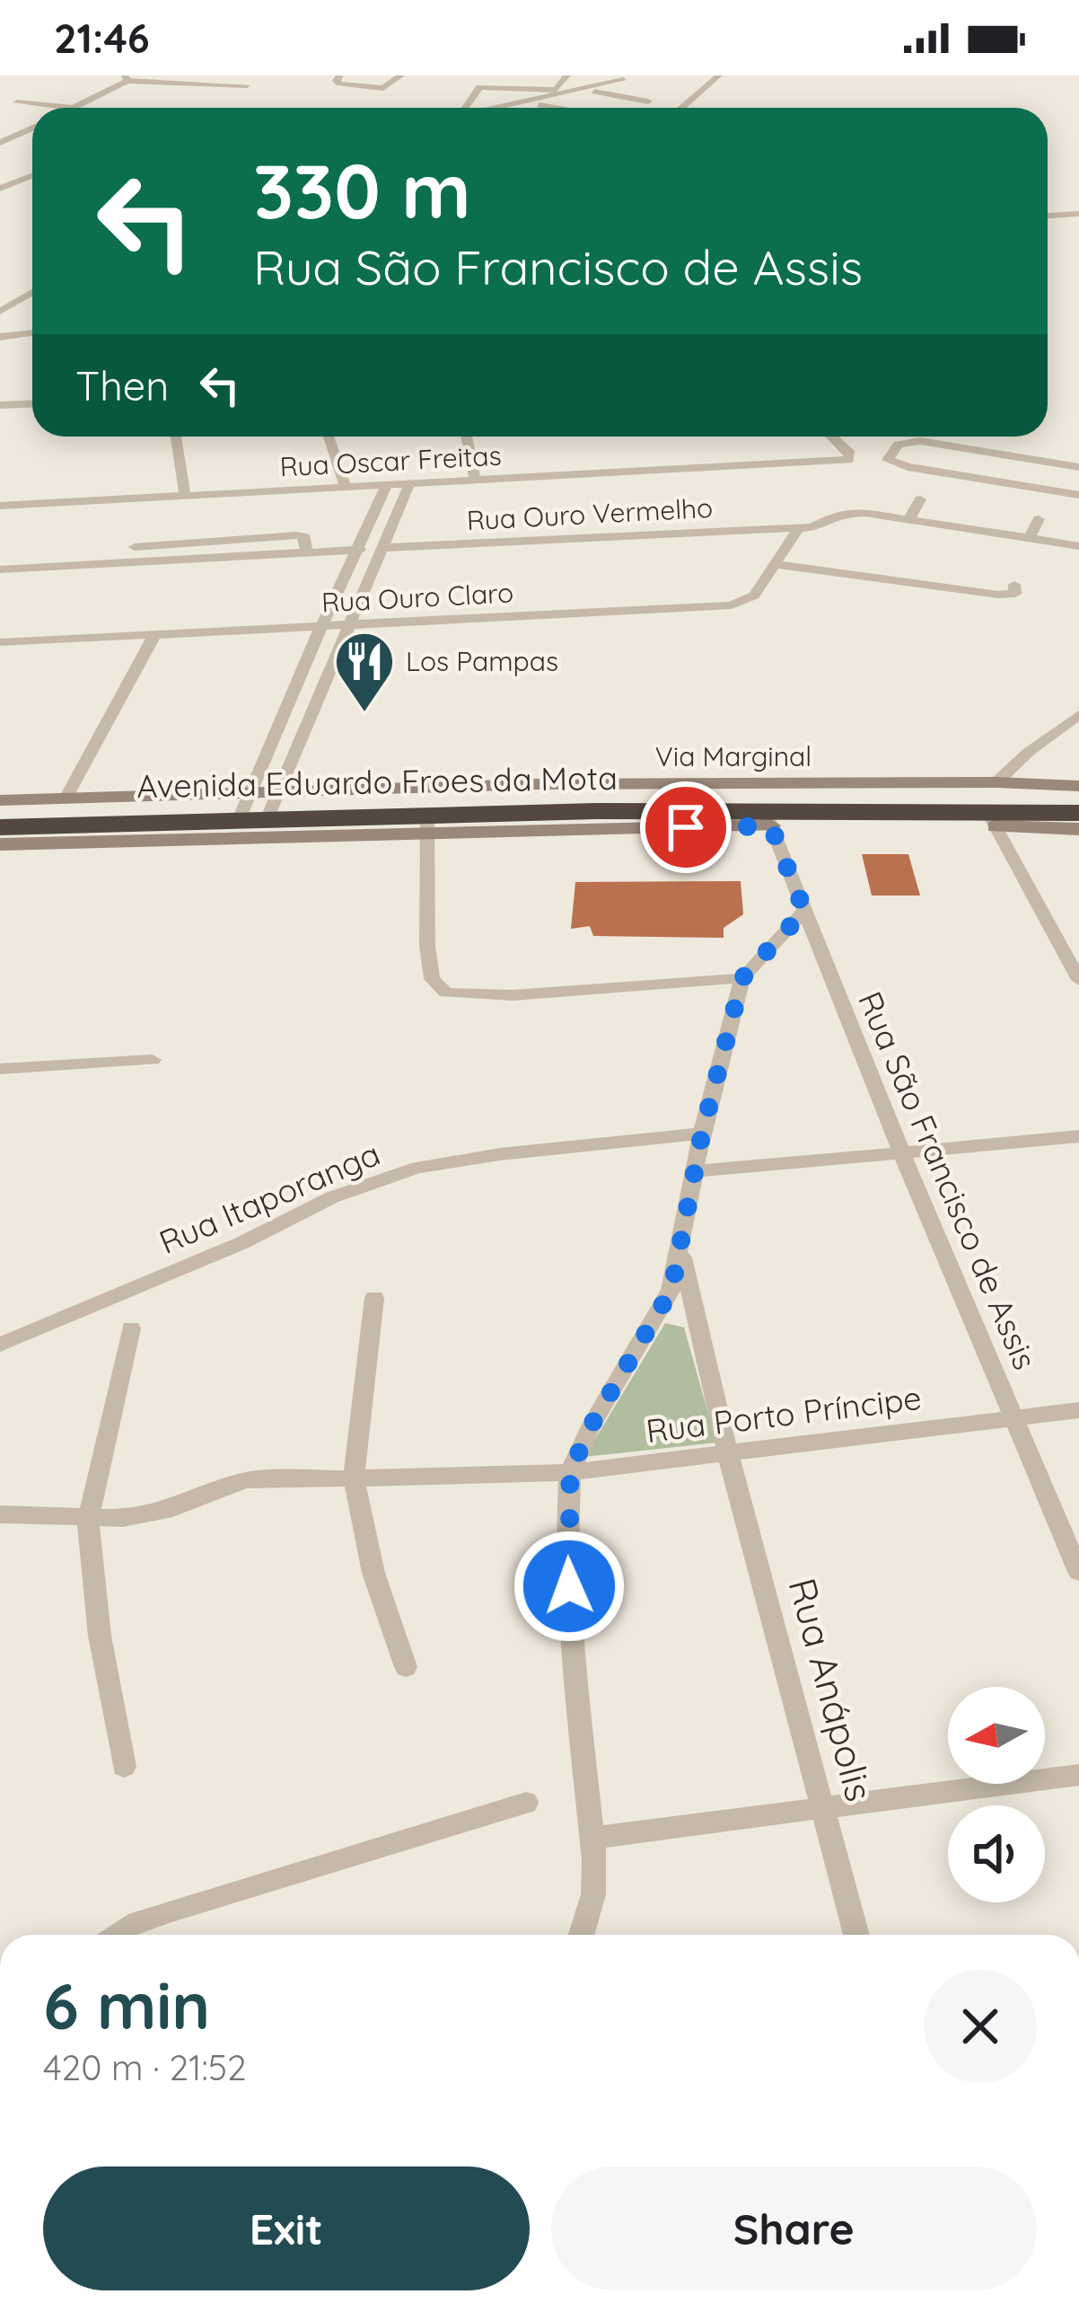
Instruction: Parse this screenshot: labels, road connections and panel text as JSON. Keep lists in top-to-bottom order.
{
  "streets": {
    "highway": ["Avenida Eduardo Froes da Mota"],
    "street": [
      "Rua Oscar Freitas",
      "Rua Ouro Vermelho",
      "Rua Ouro Claro",
      "Via Marginal",
      "Rua São Francisco de Assis",
      "Rua Itaporanga",
      "Rua Porto Príncipe",
      "Rua Anápolis"
    ]
  },
  "crossings": [
    ["Rua Ouro Vermelho", "Rua Ouro Claro"],
    ["Avenida Eduardo Froes da Mota", "Rua São Francisco de Assis"],
    ["Rua São Francisco de Assis", "Rua Porto Príncipe"],
    ["Rua Porto Príncipe", "Rua Anápolis"]
  ],
  "places": {
    "restaurant": ["Los Pampas"]
  },
  "north": "left",
  "page": {
    "status": "21:46",
    "turn": ["330 m", "Rua São Francisco de Assis"],
    "then": "Then",
    "heading": ["6 min", "420 m · 21:52"],
    "buttons": ["Exit", "Share"]
  }
}
